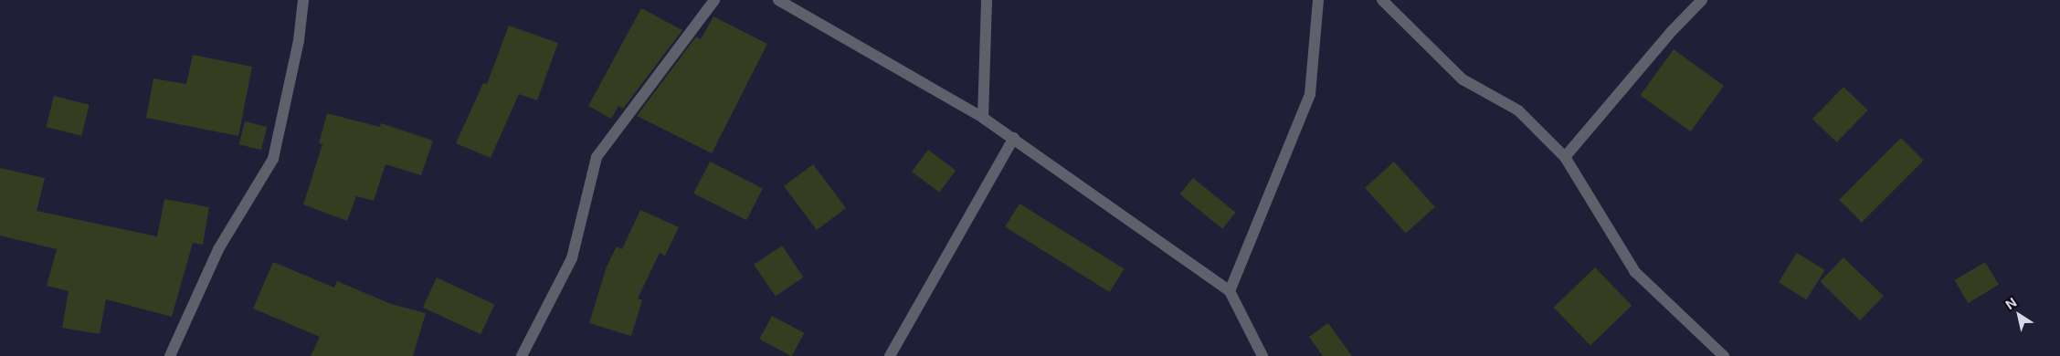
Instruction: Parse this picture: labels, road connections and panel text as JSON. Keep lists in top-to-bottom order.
{
  "north": "top left"
}
